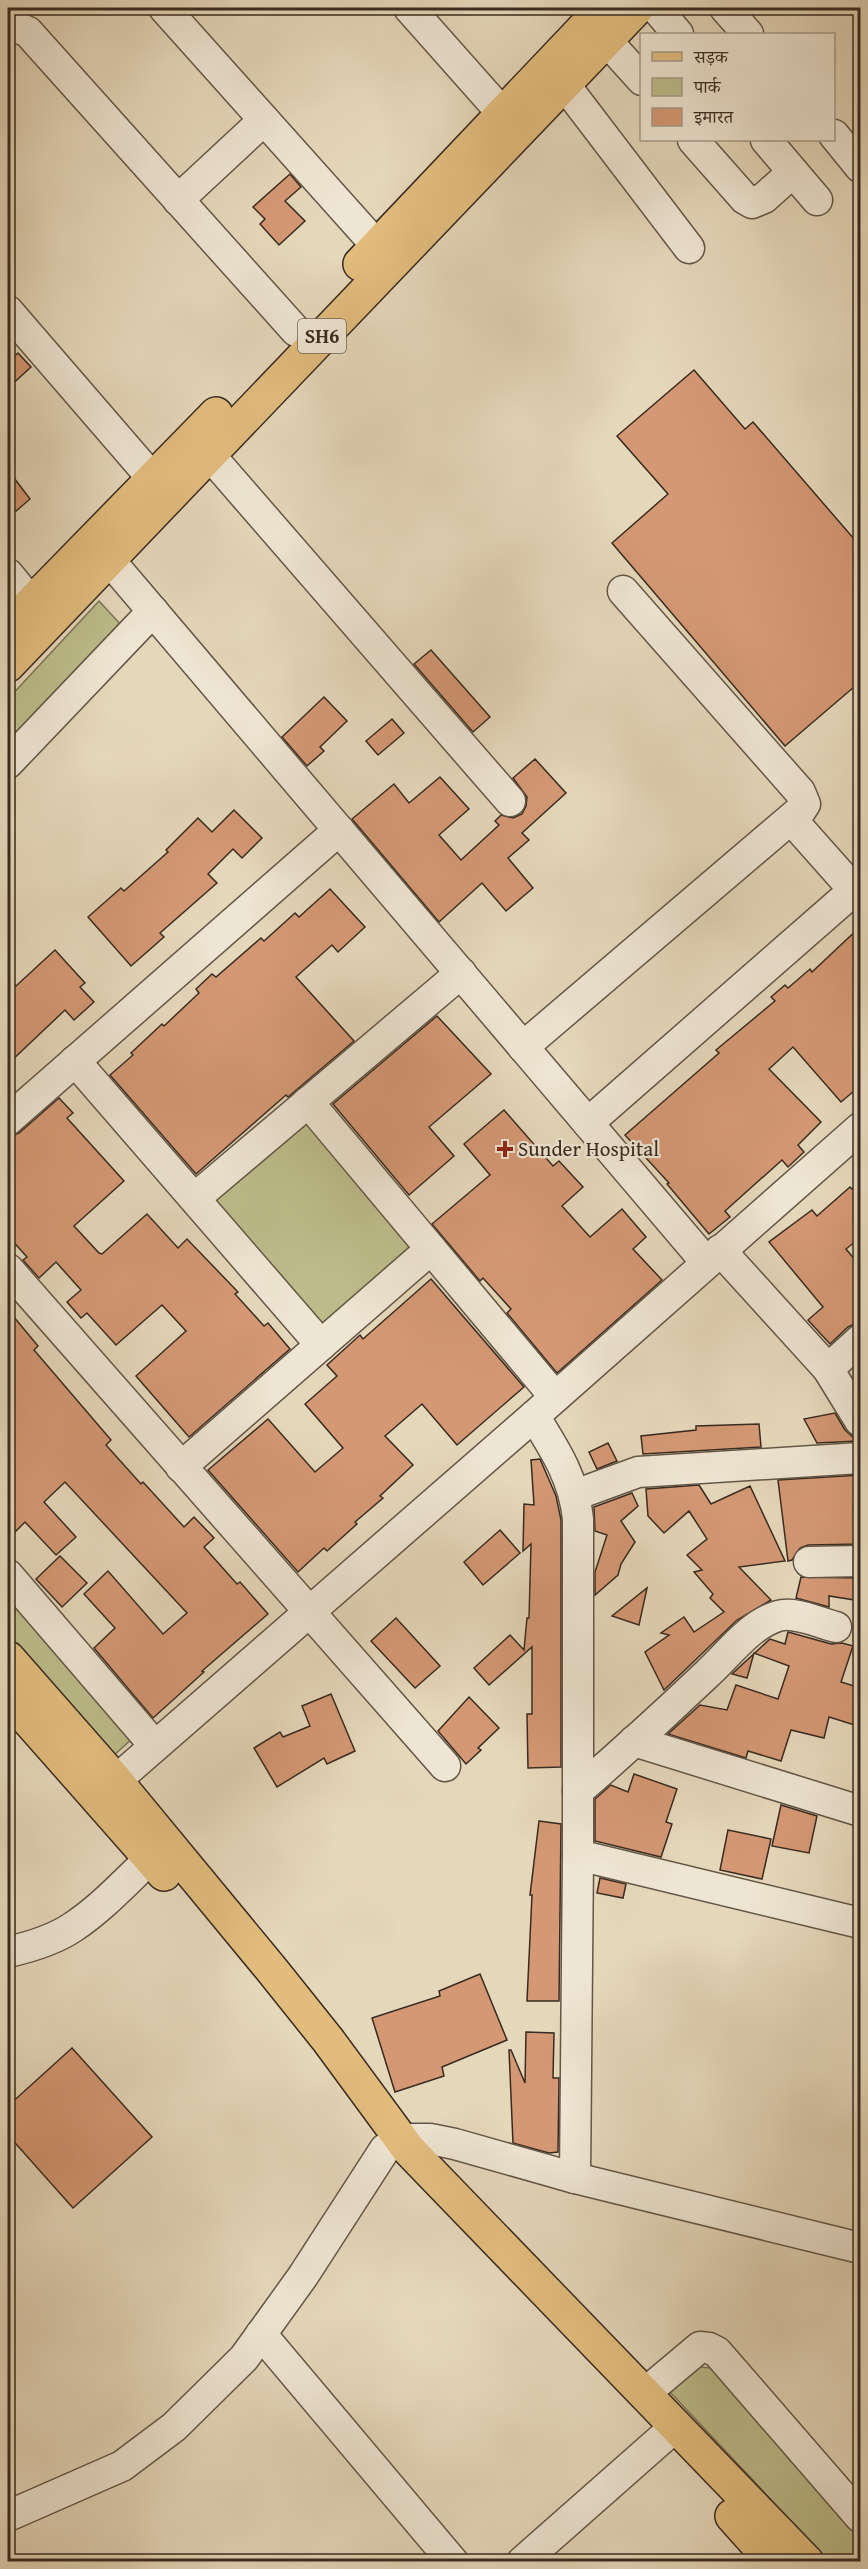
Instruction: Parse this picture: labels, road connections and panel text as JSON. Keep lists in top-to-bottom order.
{
  "streets": {
    "main road": ["SH6"]
  },
  "places": {
    "health": ["Sunder Hospital"]
  },
  "legend": ["सड़क", "पार्क", "इमारत"]
}
